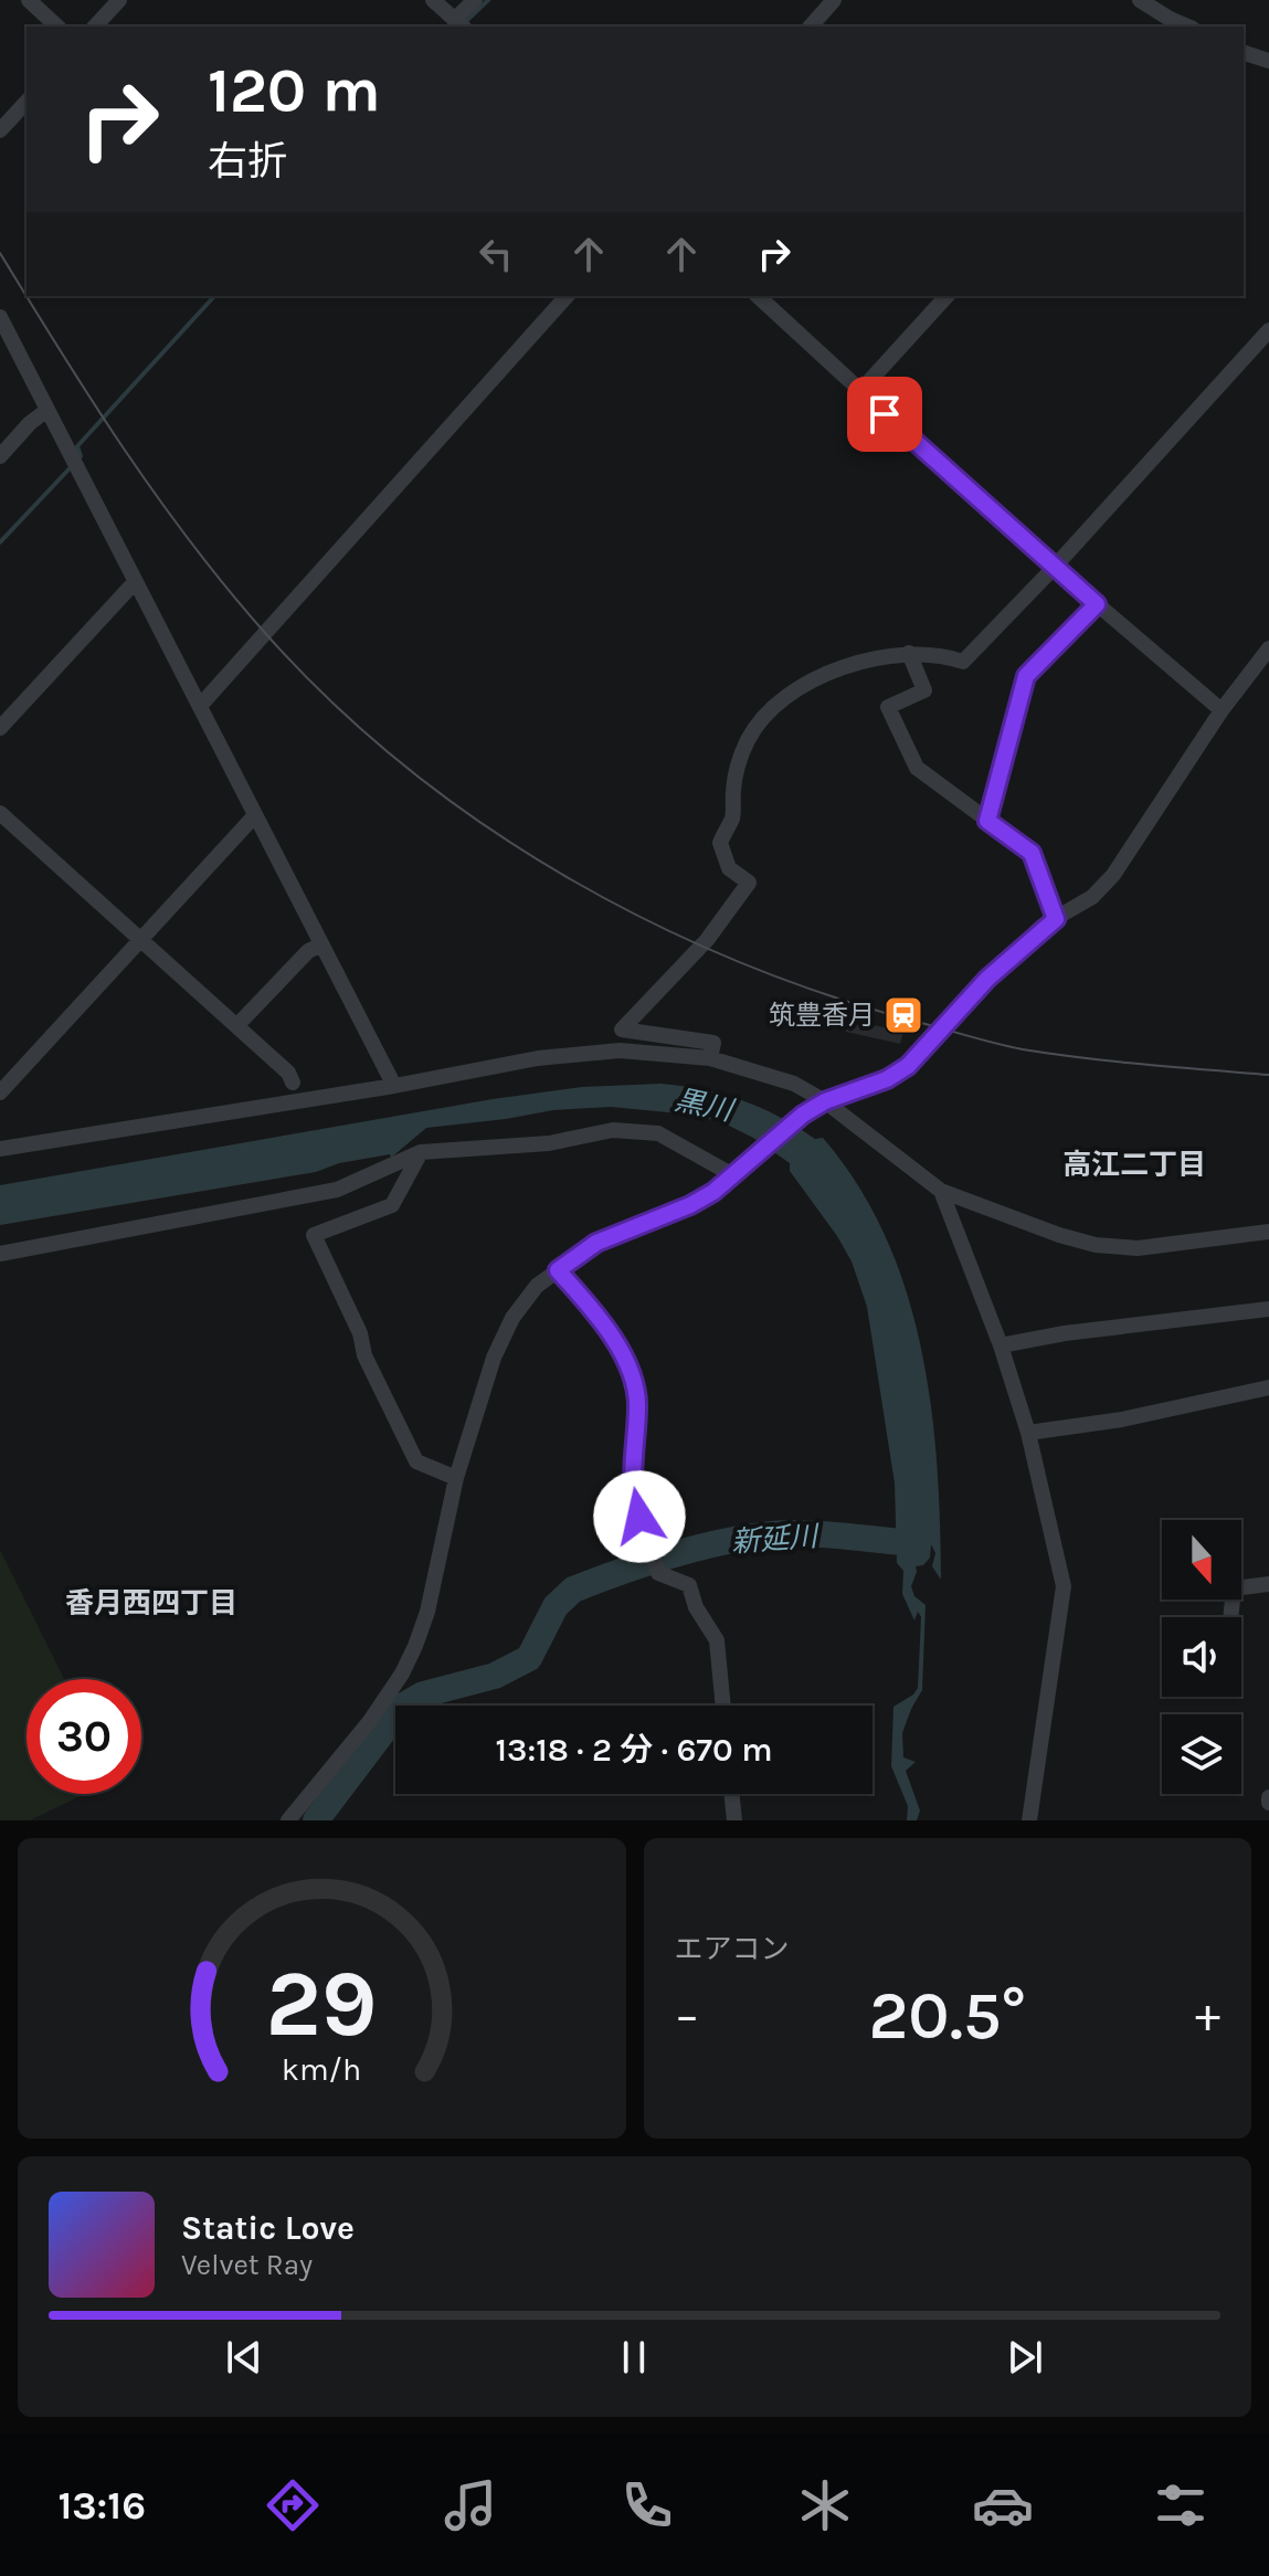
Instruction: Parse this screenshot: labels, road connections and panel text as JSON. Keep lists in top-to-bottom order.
{
  "districts": ["高江二丁目", "香月西四丁目"],
  "water": ["黒川", "新延川"],
  "places": {
    "station": ["筑豊香月"]
  },
  "north": "bottom",
  "page": {
    "turn": ["120 m", "右折"],
    "limit": "30",
    "trip": "13:18 · 2 分 · 670 m",
    "tile": "エアコン",
    "heat": ["−", "20.5°", "+"],
    "song": ["Static Love", "Velvet Ray"],
    "tabs": "13:16",
    "gauge": ["29", "km/h"]
  }
}
